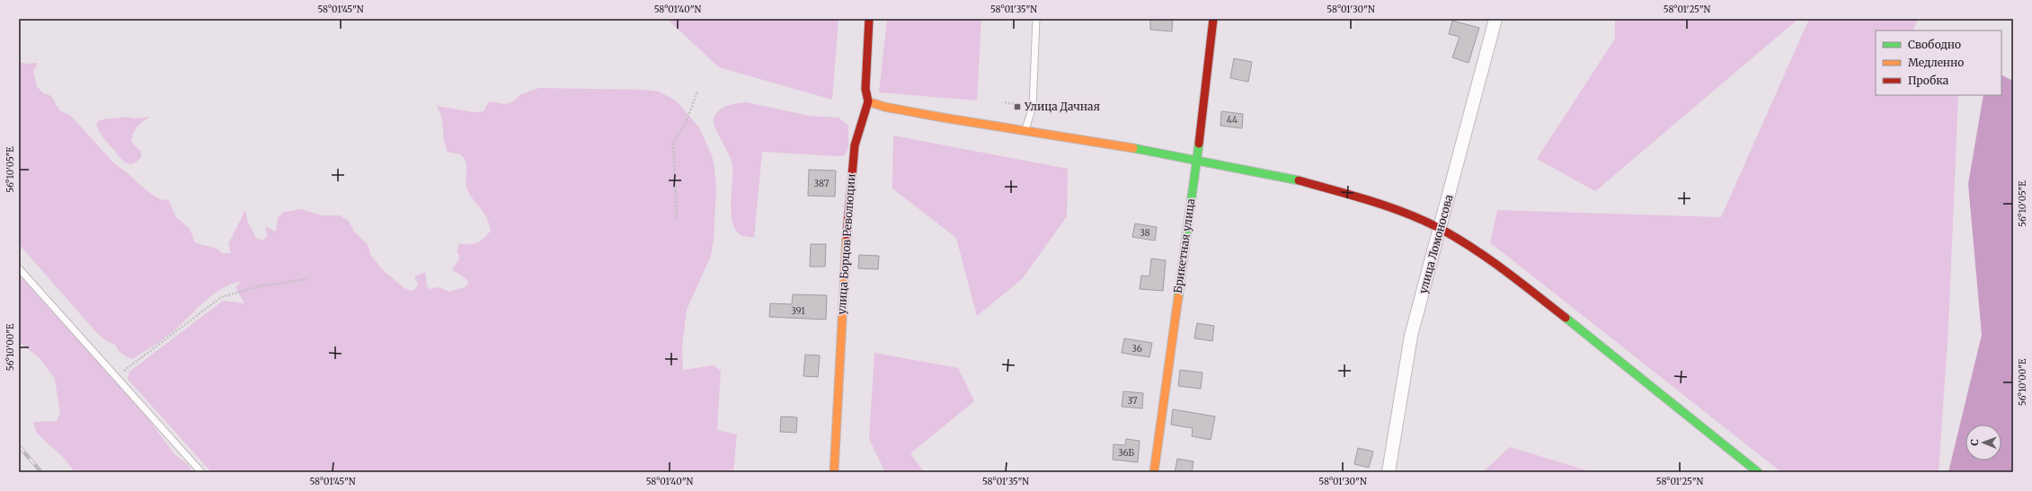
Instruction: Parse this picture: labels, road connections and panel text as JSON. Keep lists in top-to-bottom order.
{
  "streets": {
    "street": ["улица Борцов Революции", "улица Ломоносова", "Брикетная улица"]
  },
  "places": {
    "transit": ["Улица Дачная"]
  },
  "house_numbers": [
    "44",
    "387",
    "38",
    "391",
    "36",
    "37",
    "36Б"
  ],
  "legend": ["Свободно", "Медленно", "Пробка"],
  "north": "left",
  "coordinates": [
    "58°01'45\"N",
    "58°01'40\"N",
    "58°01'35\"N",
    "58°01'30\"N",
    "58°01'25\"N",
    "56°10'05\"E",
    "56°10'00\"E"
  ]
}
